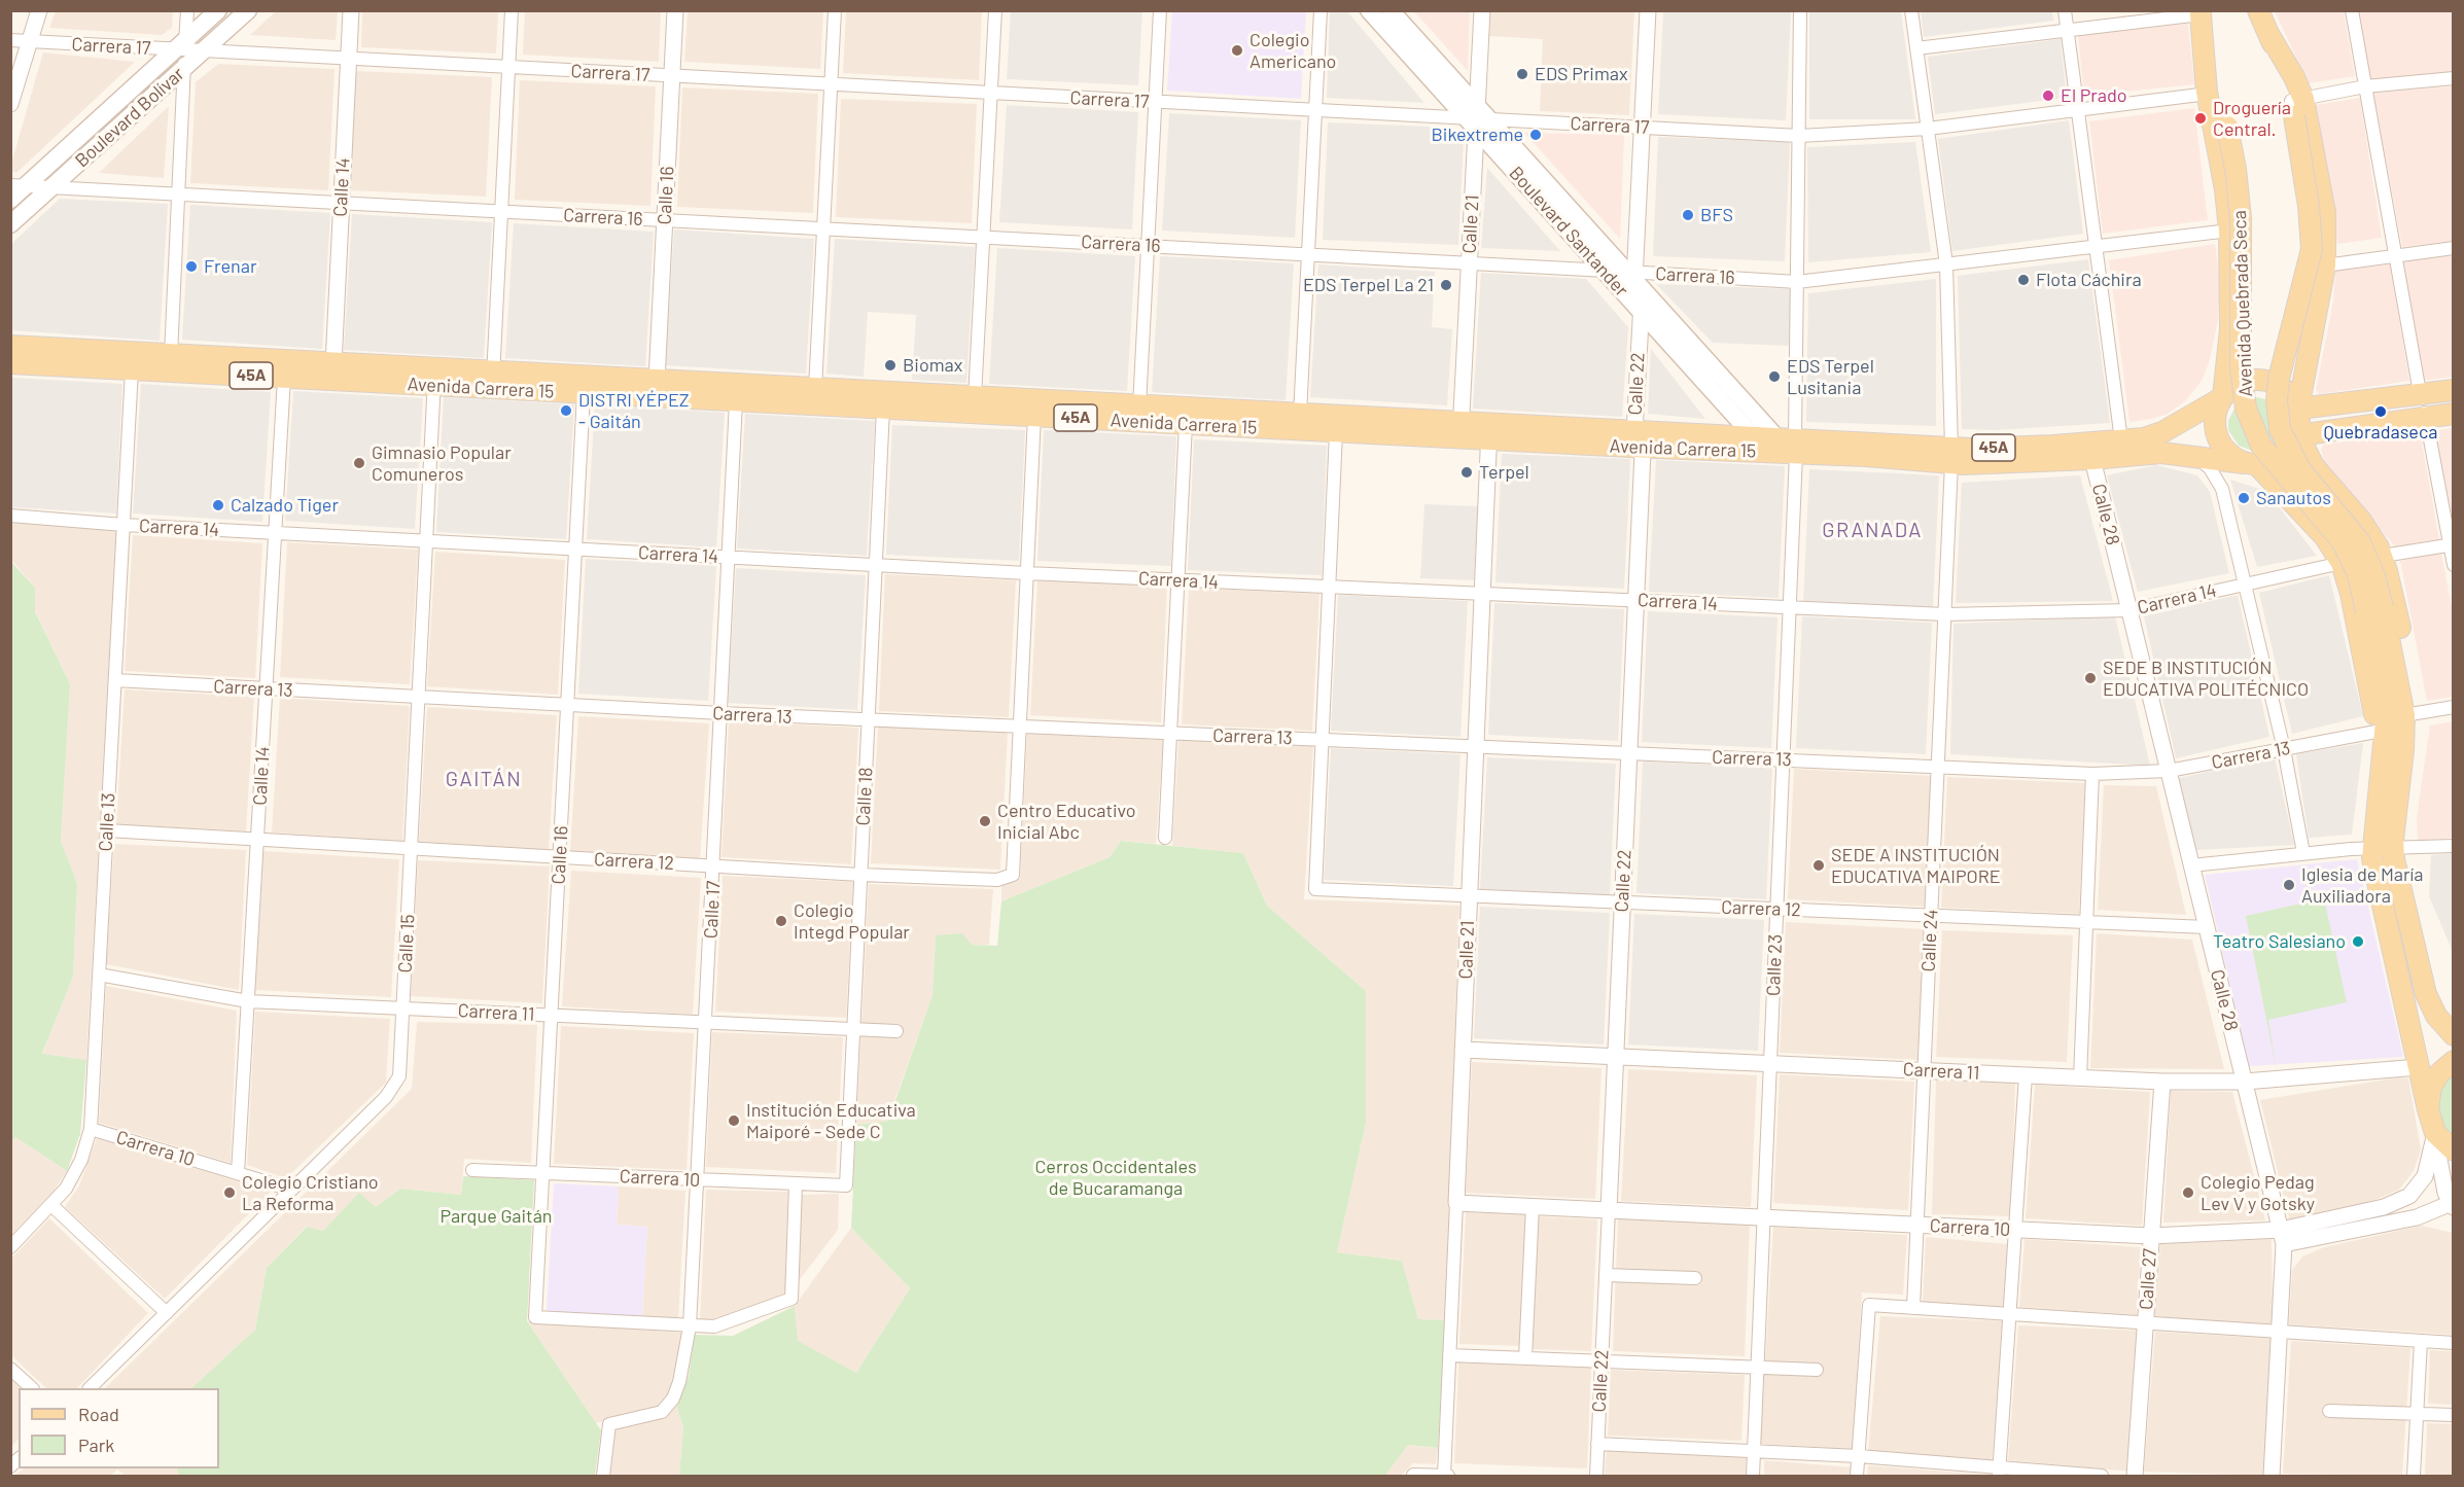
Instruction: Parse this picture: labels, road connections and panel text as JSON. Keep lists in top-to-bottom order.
{
  "streets": {
    "main road": [
      "Boulevard Bolívar",
      "Boulevard Santander",
      "Avenida Quebrada Seca",
      "45A",
      "Avenida Carrera 15"
    ],
    "street": [
      "Carrera 17",
      "Calle 14",
      "Calle 16",
      "Carrera 16",
      "Calle 21",
      "Calle 22",
      "Calle 28",
      "Carrera 14",
      "Carrera 13",
      "Calle 18",
      "Calle 13",
      "Carrera 12",
      "Calle 17",
      "Calle 24",
      "Calle 15",
      "Calle 23",
      "Carrera 11",
      "Carrera 10",
      "Calle 27"
    ]
  },
  "crossings": [
    ["Carrera 17", "Boulevard Bolívar"],
    ["Carrera 17", "Calle 14"],
    ["Carrera 17", "Calle 16"],
    ["Carrera 17", "Calle 21"],
    ["Carrera 17", "Boulevard Santander"],
    ["Carrera 17", "Calle 22"],
    ["Carrera 17", "Calle 24"],
    ["Carrera 17", "Calle 23"],
    ["Boulevard Bolívar", "Carrera 16"],
    ["Calle 14", "Carrera 16"],
    ["Calle 14", "Avenida Carrera 15"],
    ["Calle 14", "Carrera 14"],
    ["Calle 14", "Carrera 13"],
    ["Calle 14", "Carrera 12"],
    ["Calle 14", "Carrera 11"],
    ["Calle 14", "Carrera 10"],
    ["Calle 16", "Carrera 16"],
    ["Calle 16", "Avenida Carrera 15"],
    ["Calle 16", "Carrera 14"],
    ["Calle 16", "Carrera 13"],
    ["Calle 16", "Carrera 12"],
    ["Calle 16", "Calle 17"],
    ["Calle 16", "Carrera 11"],
    ["Calle 16", "Carrera 10"],
    ["Carrera 16", "Calle 21"],
    ["Carrera 16", "Boulevard Santander"],
    ["Carrera 16", "Calle 22"],
    ["Carrera 16", "Calle 24"],
    ["Carrera 16", "Calle 23"],
    ["Calle 21", "Boulevard Santander"],
    ["Calle 21", "Avenida Carrera 15"],
    ["Calle 21", "Carrera 14"],
    ["Calle 21", "Carrera 13"],
    ["Calle 21", "Carrera 12"],
    ["Calle 21", "Carrera 11"],
    ["Calle 21", "Carrera 10"],
    ["Boulevard Santander", "Calle 22"],
    ["Boulevard Santander", "Avenida Carrera 15"],
    ["Boulevard Santander", "Calle 23"],
    ["Avenida Quebrada Seca", "Carrera 13"],
    ["45A", "Avenida Carrera 15"],
    ["Calle 22", "Avenida Carrera 15"],
    ["Calle 22", "Carrera 14"],
    ["Calle 22", "Carrera 13"],
    ["Calle 22", "Carrera 12"],
    ["Calle 22", "Carrera 11"],
    ["Calle 22", "Carrera 10"],
    ["Avenida Carrera 15", "Calle 28"],
    ["Avenida Carrera 15", "Calle 18"],
    ["Avenida Carrera 15", "Calle 13"],
    ["Avenida Carrera 15", "Calle 17"],
    ["Avenida Carrera 15", "Calle 24"],
    ["Avenida Carrera 15", "Calle 15"],
    ["Avenida Carrera 15", "Calle 23"],
    ["Calle 28", "Carrera 14"],
    ["Calle 28", "Carrera 13"],
    ["Calle 28", "Carrera 12"],
    ["Calle 28", "Carrera 11"],
    ["Calle 28", "Carrera 10"],
    ["Carrera 14", "Calle 18"],
    ["Carrera 14", "Calle 13"],
    ["Carrera 14", "Calle 17"],
    ["Carrera 14", "Calle 24"],
    ["Carrera 14", "Calle 15"],
    ["Carrera 14", "Calle 23"],
    ["Carrera 13", "Calle 18"],
    ["Carrera 13", "Calle 13"],
    ["Carrera 13", "Carrera 12"],
    ["Carrera 13", "Calle 17"],
    ["Carrera 13", "Calle 24"],
    ["Carrera 13", "Calle 15"],
    ["Carrera 13", "Calle 23"],
    ["Calle 18", "Carrera 12"],
    ["Calle 18", "Carrera 11"],
    ["Calle 18", "Carrera 10"],
    ["Calle 13", "Carrera 12"],
    ["Calle 13", "Carrera 11"],
    ["Calle 13", "Carrera 10"],
    ["Carrera 12", "Calle 17"],
    ["Carrera 12", "Calle 24"],
    ["Carrera 12", "Calle 15"],
    ["Carrera 12", "Calle 23"],
    ["Calle 17", "Carrera 11"],
    ["Calle 17", "Carrera 10"],
    ["Calle 24", "Carrera 11"],
    ["Calle 24", "Carrera 10"],
    ["Calle 15", "Carrera 11"],
    ["Calle 15", "Carrera 10"],
    ["Calle 23", "Carrera 11"],
    ["Calle 23", "Carrera 10"],
    ["Carrera 11", "Calle 27"],
    ["Carrera 10", "Calle 27"]
  ],
  "districts": ["GRANADA", "GAITÁN"],
  "parks": ["Cerros Occidentales de Bucaramanga", "Parque Gaitán"],
  "places": [
    "Colegio Americano",
    "EDS Primax",
    "El Prado",
    "Droguería Central.",
    "Bikextreme",
    "BFS",
    "Frenar",
    "Flota Cáchira",
    "EDS Terpel La 21",
    "Biomax",
    "EDS Terpel Lusitania",
    "DISTRI YÉPEZ - Gaitán",
    "Quebradaseca",
    "Gimnasio Popular Comuneros",
    "Terpel",
    "Sanautos",
    "Calzado Tiger",
    "SEDE B INSTITUCIÓN EDUCATIVA POLITÉCNICO",
    "Centro Educativo Inicial Abc",
    "SEDE A INSTITUCIÓN EDUCATIVA MAIPORE",
    "Iglesia de María Auxiliadora",
    "Colegio Integd Popular",
    "Teatro Salesiano",
    "Institución Educativa Maiporé - Sede C",
    "Colegio Cristiano La Reforma",
    "Colegio Pedag Lev V y Gotsky"
  ],
  "legend": ["Road", "Park"]
}
